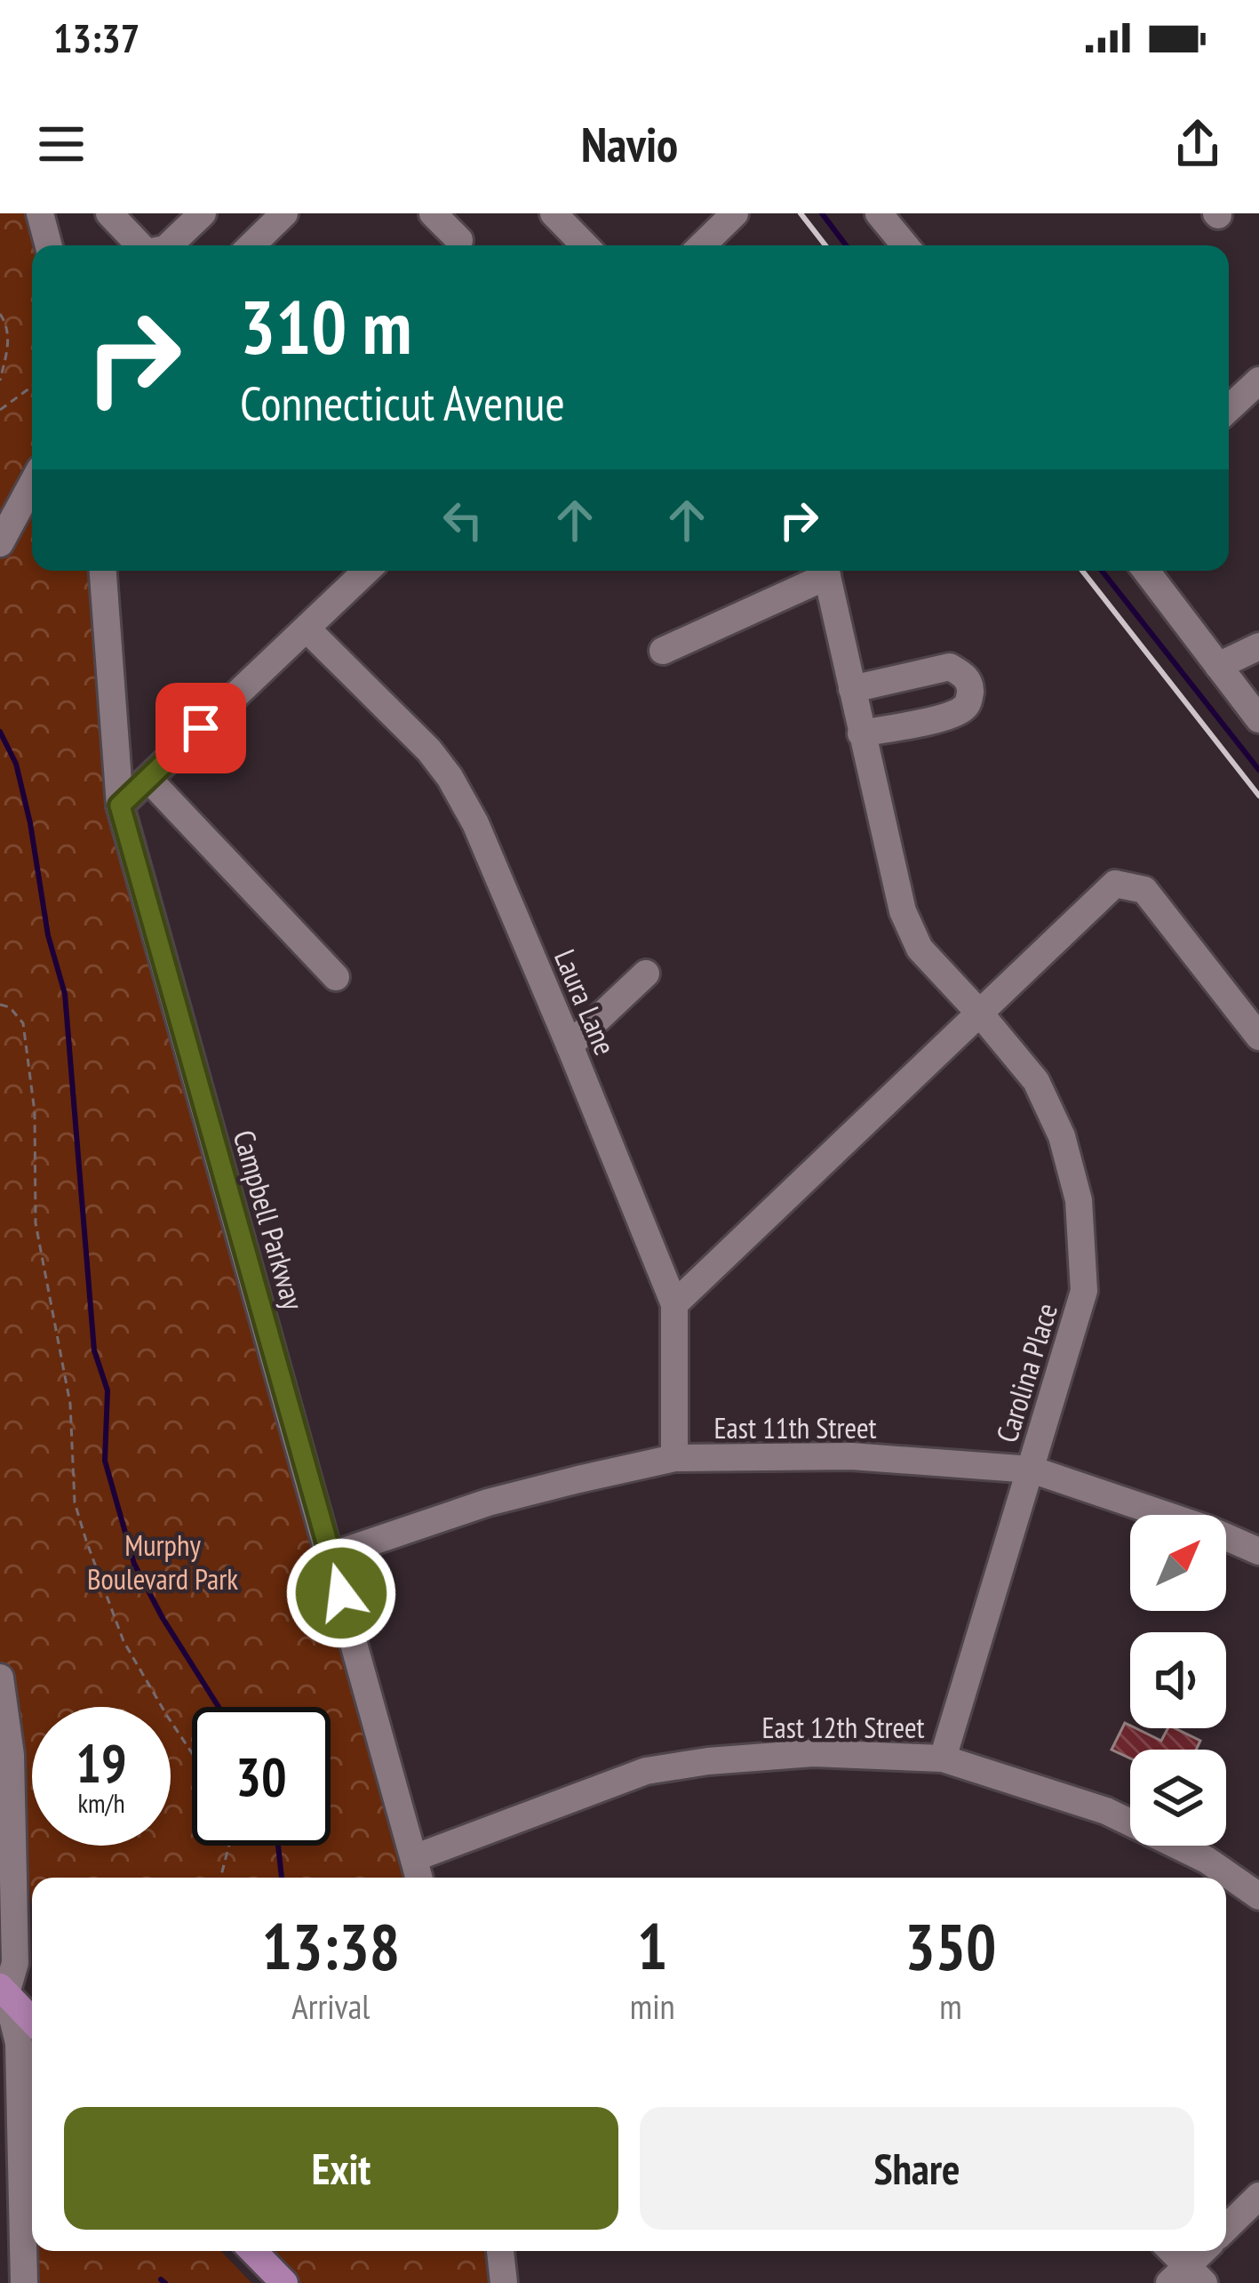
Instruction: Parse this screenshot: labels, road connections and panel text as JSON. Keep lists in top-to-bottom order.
{
  "streets": {
    "street": [
      "Laura Lane",
      "Campbell Parkway",
      "Carolina Place",
      "East 11th Street",
      "East 12th Street"
    ]
  },
  "crossings": [
    ["Laura Lane", "East 11th Street"],
    ["Campbell Parkway", "East 11th Street"],
    ["Campbell Parkway", "East 12th Street"],
    ["Carolina Place", "East 11th Street"],
    ["Carolina Place", "East 12th Street"]
  ],
  "parks": ["Murphy Boulevard Park"],
  "north": "top right",
  "page": {
    "status": "13:37",
    "header": "Navio",
    "turn": ["310 m", "Connecticut Avenue"],
    "speed": "19 km/h",
    "limit": "30",
    "eta": [
      "13:38",
      "Arrival",
      "1",
      "min",
      "350",
      "m"
    ],
    "buttons": ["Exit", "Share"]
  }
}
